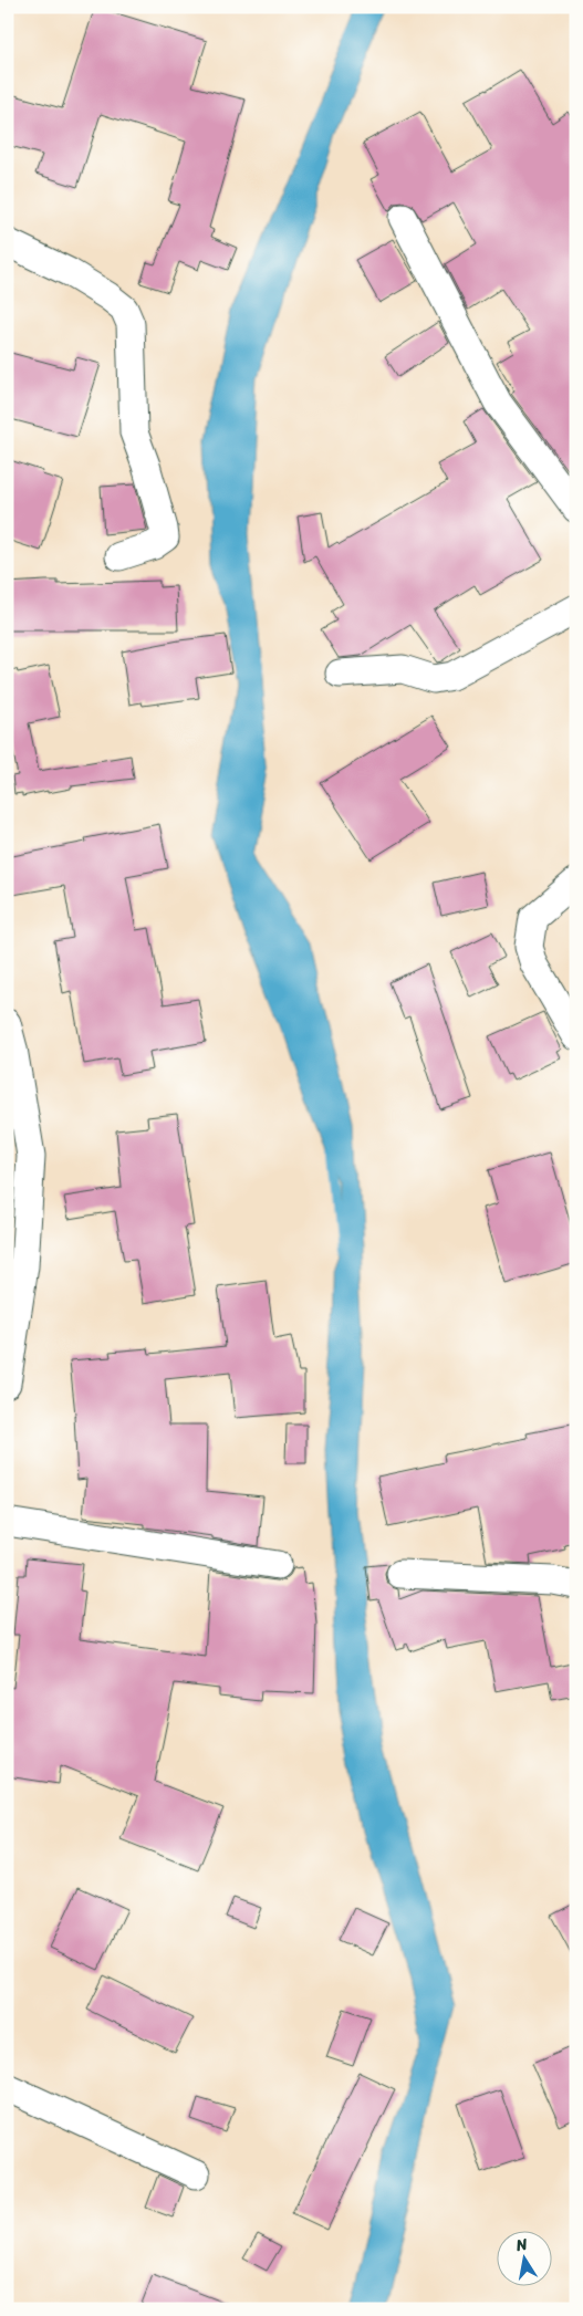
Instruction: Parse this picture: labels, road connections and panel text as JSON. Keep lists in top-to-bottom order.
{
  "north": "top"
}
